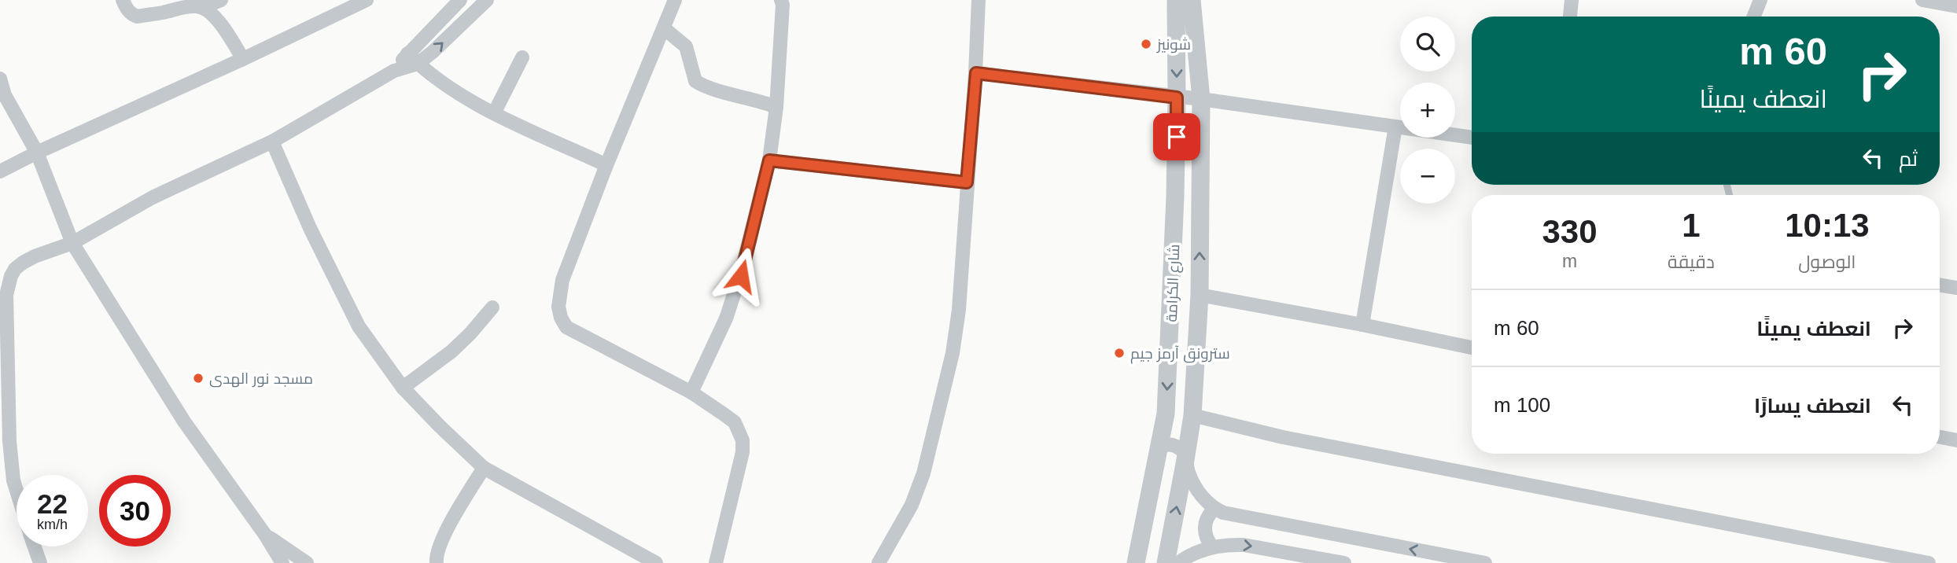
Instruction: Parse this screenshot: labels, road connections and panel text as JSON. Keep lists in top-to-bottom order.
{
  "streets": {
    "street": ["شارع الكرامة"]
  },
  "places": ["شونيز", "سترونق آرمز جيم", "مسجد نور الهدى"],
  "page": {
    "map_buttons": ["+", "−"],
    "turn": ["60 m", "انعطف يمينًا"],
    "then": "ثم",
    "eta": [
      "10:13",
      "الوصول",
      "1",
      "دقيقة",
      "330",
      "m"
    ],
    "list": [
      {
        "name": "انعطف يمينًا",
        "value": "60 m"
      },
      {
        "name": "انعطف يسارًا",
        "value": "100 m"
      }
    ],
    "speed": "22 km/h",
    "limit": "30"
  }
}
